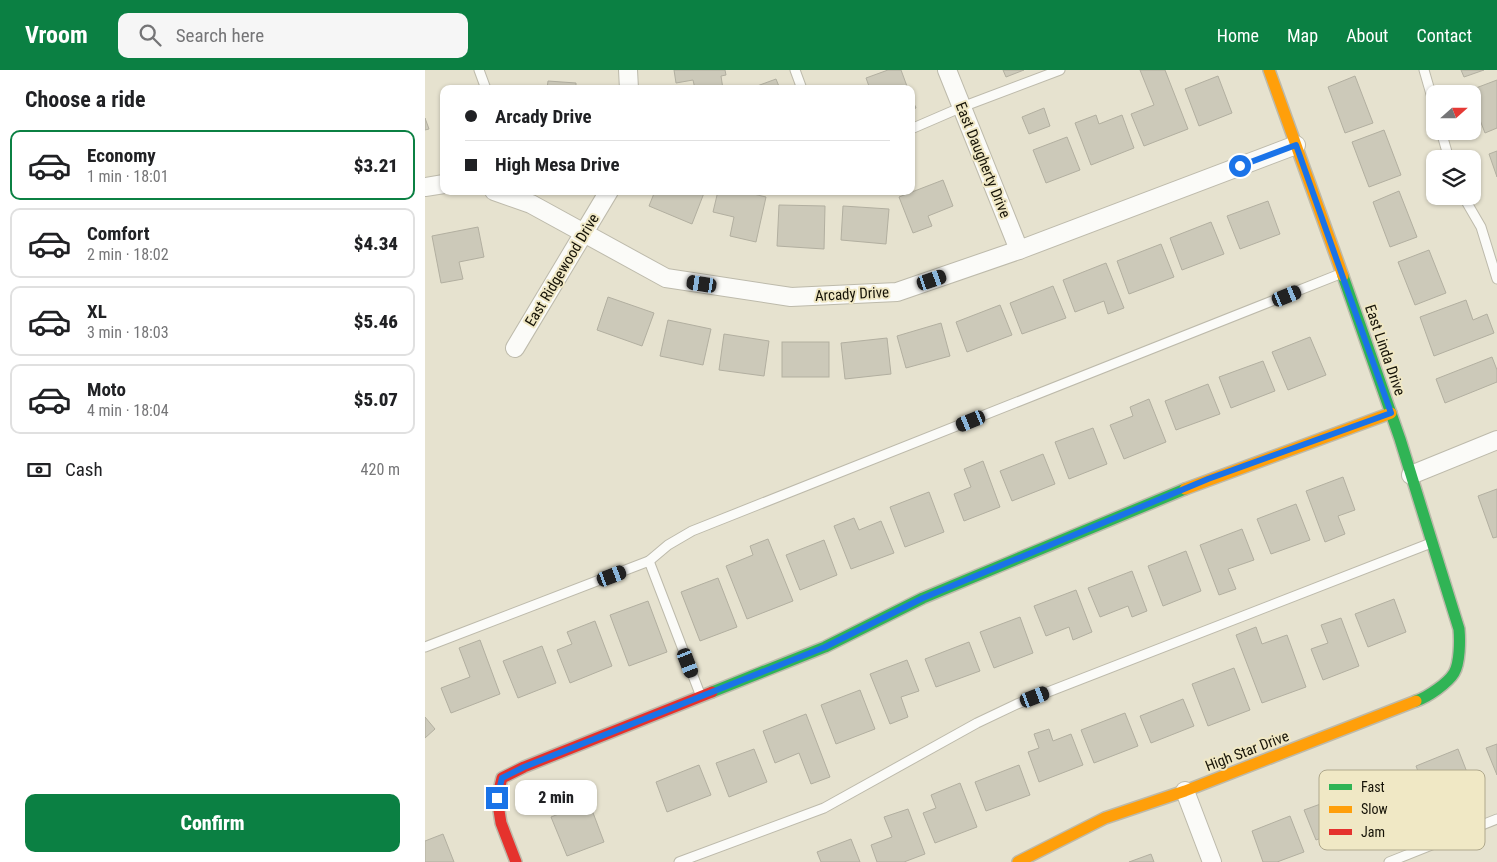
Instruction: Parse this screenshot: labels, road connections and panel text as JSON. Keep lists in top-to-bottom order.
{
  "streets": {
    "street": [
      "East Daugherty Drive",
      "East Ridgewood Drive",
      "Arcady Drive",
      "East Linda Drive",
      "High Star Drive"
    ]
  },
  "crossings": [
    ["East Daugherty Drive", "Arcady Drive"],
    ["East Ridgewood Drive", "Arcady Drive"],
    ["Arcady Drive", "East Linda Drive"],
    ["East Linda Drive", "High Star Drive"]
  ],
  "legend": ["Fast", "Slow", "Jam"],
  "north": "right",
  "page": {
    "header": "Vroom",
    "search": "Search here",
    "nav": [
      "Home",
      "Map",
      "About",
      "Contact"
    ],
    "heading": "Choose a ride",
    "banner": ["Arcady Drive", "High Mesa Drive"],
    "list": [
      {
        "name": "Economy",
        "note": "1 min · 18:01",
        "value": "$3.21"
      },
      {
        "name": "Comfort",
        "note": "2 min · 18:02",
        "value": "$4.34"
      },
      {
        "name": "XL",
        "note": "3 min · 18:03",
        "value": "$5.46"
      },
      {
        "name": "Moto",
        "note": "4 min · 18:04",
        "value": "$5.07"
      }
    ],
    "pay": ["Cash", "420 m"],
    "bubble": "2 min",
    "buttons": "Confirm"
  }
}
